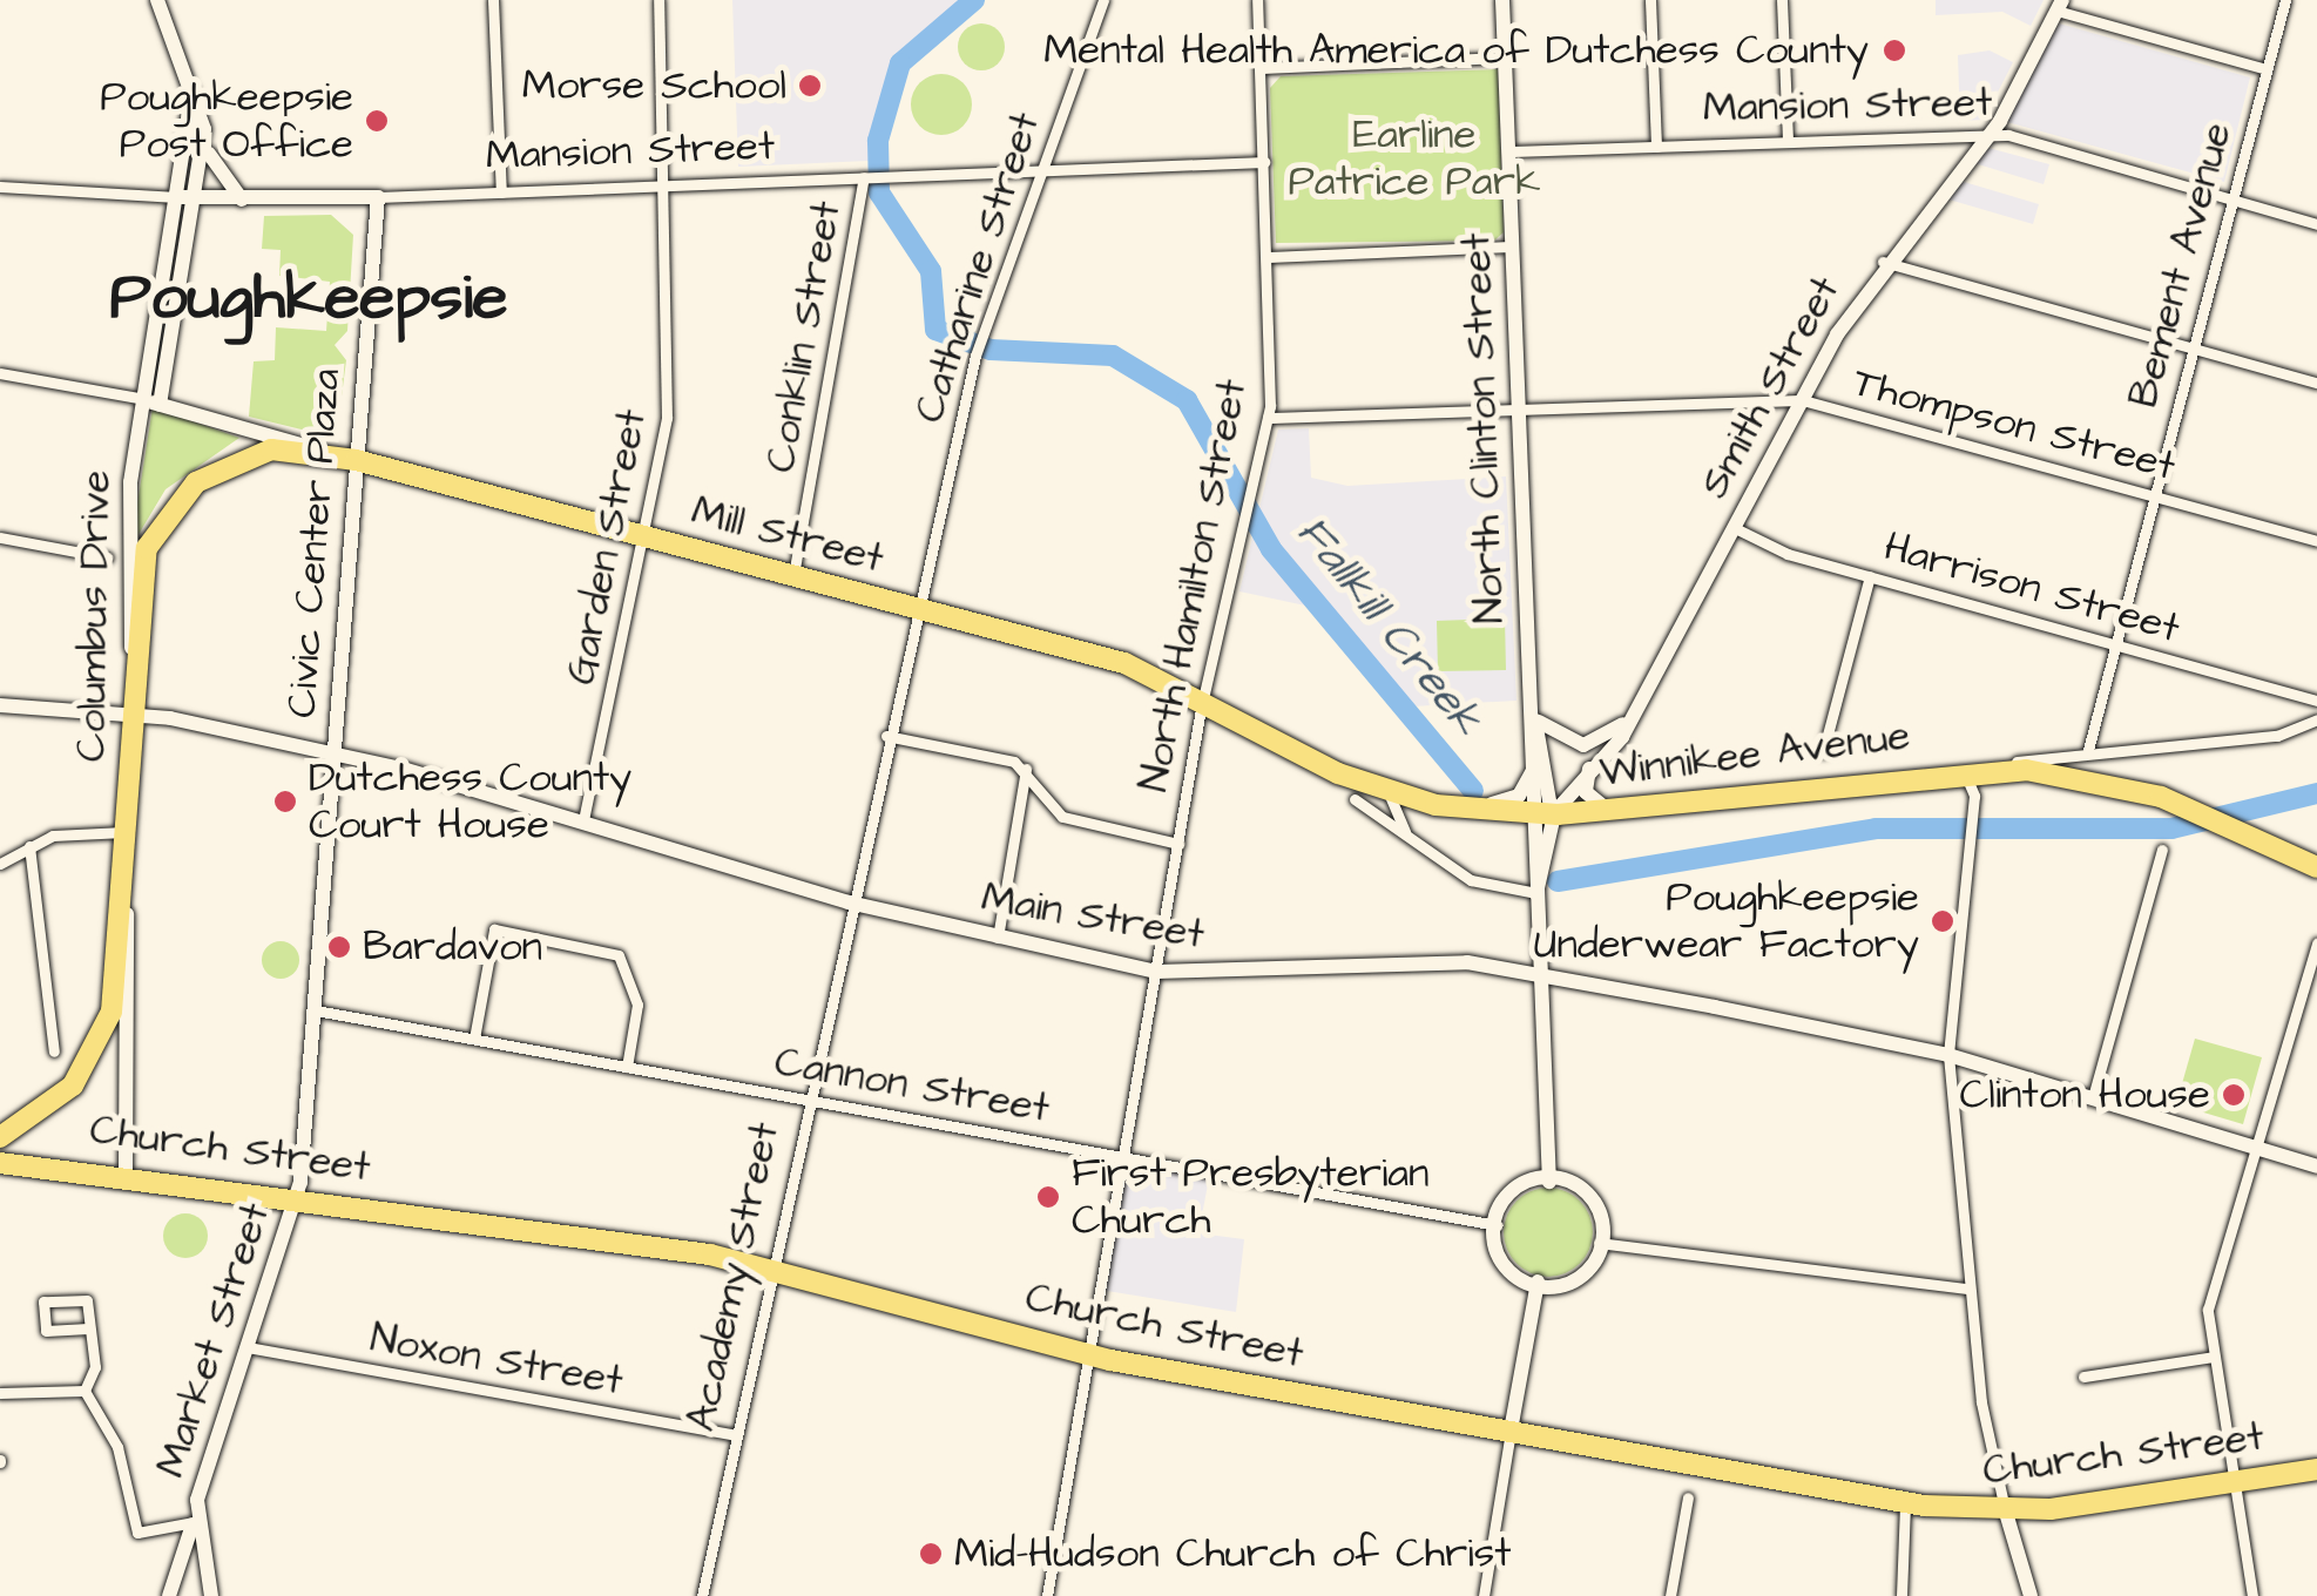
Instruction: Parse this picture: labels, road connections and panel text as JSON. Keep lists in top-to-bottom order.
{
  "streets": {
    "highway": [
      "Mill Street",
      "Columbus Drive",
      "Winnikee Avenue",
      "Church Street"
    ],
    "street": [
      "Mansion Street",
      "Bement Avenue",
      "Catharine Street",
      "Conklin Street",
      "Smith Street",
      "Thompson Street",
      "North Clinton Street",
      "Civic Center Plaza",
      "Garden Street",
      "North Hamilton Street",
      "Harrison Street",
      "Main Street",
      "Cannon Street",
      "Academy Street",
      "Market Street",
      "Noxon Street"
    ]
  },
  "crossings": [
    ["Mansion Street", "Bement Avenue"],
    ["Mansion Street", "Catharine Street"],
    ["Mansion Street", "Conklin Street"],
    ["Mansion Street", "Smith Street"],
    ["Mansion Street", "North Clinton Street"],
    ["Mansion Street", "Civic Center Plaza"],
    ["Mansion Street", "Garden Street"],
    ["Mansion Street", "North Hamilton Street"],
    ["Mansion Street", "Columbus Drive"],
    ["Bement Avenue", "Thompson Street"],
    ["Bement Avenue", "Harrison Street"],
    ["Bement Avenue", "Winnikee Avenue"],
    ["Catharine Street", "Mill Street"],
    ["Catharine Street", "Main Street"],
    ["Catharine Street", "Academy Street"],
    ["Conklin Street", "Mill Street"],
    ["Smith Street", "Thompson Street"],
    ["Smith Street", "North Clinton Street"],
    ["Smith Street", "Mill Street"],
    ["Smith Street", "Harrison Street"],
    ["Smith Street", "Winnikee Avenue"],
    ["Thompson Street", "North Clinton Street"],
    ["Thompson Street", "North Hamilton Street"],
    ["North Clinton Street", "Mill Street"],
    ["North Clinton Street", "Winnikee Avenue"],
    ["North Clinton Street", "Main Street"],
    ["North Clinton Street", "Cannon Street"],
    ["Mill Street", "Civic Center Plaza"],
    ["Mill Street", "Garden Street"],
    ["Mill Street", "North Hamilton Street"],
    ["Mill Street", "Columbus Drive"],
    ["Mill Street", "Winnikee Avenue"],
    ["Civic Center Plaza", "Main Street"],
    ["Civic Center Plaza", "Market Street"],
    ["Garden Street", "Main Street"],
    ["North Hamilton Street", "Main Street"],
    ["North Hamilton Street", "Cannon Street"],
    ["North Hamilton Street", "Church Street"],
    ["Columbus Drive", "Main Street"],
    ["Columbus Drive", "Church Street"],
    ["Main Street", "Academy Street"],
    ["Main Street", "Market Street"],
    ["Cannon Street", "Academy Street"],
    ["Cannon Street", "Market Street"],
    ["Church Street", "Academy Street"],
    ["Church Street", "Market Street"],
    ["Academy Street", "Noxon Street"],
    ["Market Street", "Noxon Street"]
  ],
  "districts": ["Poughkeepsie"],
  "water": ["Fallkill Creek"],
  "parks": ["Earline Patrice Park"],
  "places": [
    "Mental Health America of Dutchess County",
    "Morse School",
    "Poughkeepsie Post Office",
    "Dutchess County Court House",
    "Poughkeepsie Underwear Factory",
    "Bardavon",
    "Clinton House",
    "First Presbyterian Church",
    "Mid-Hudson Church of Christ"
  ]
}
